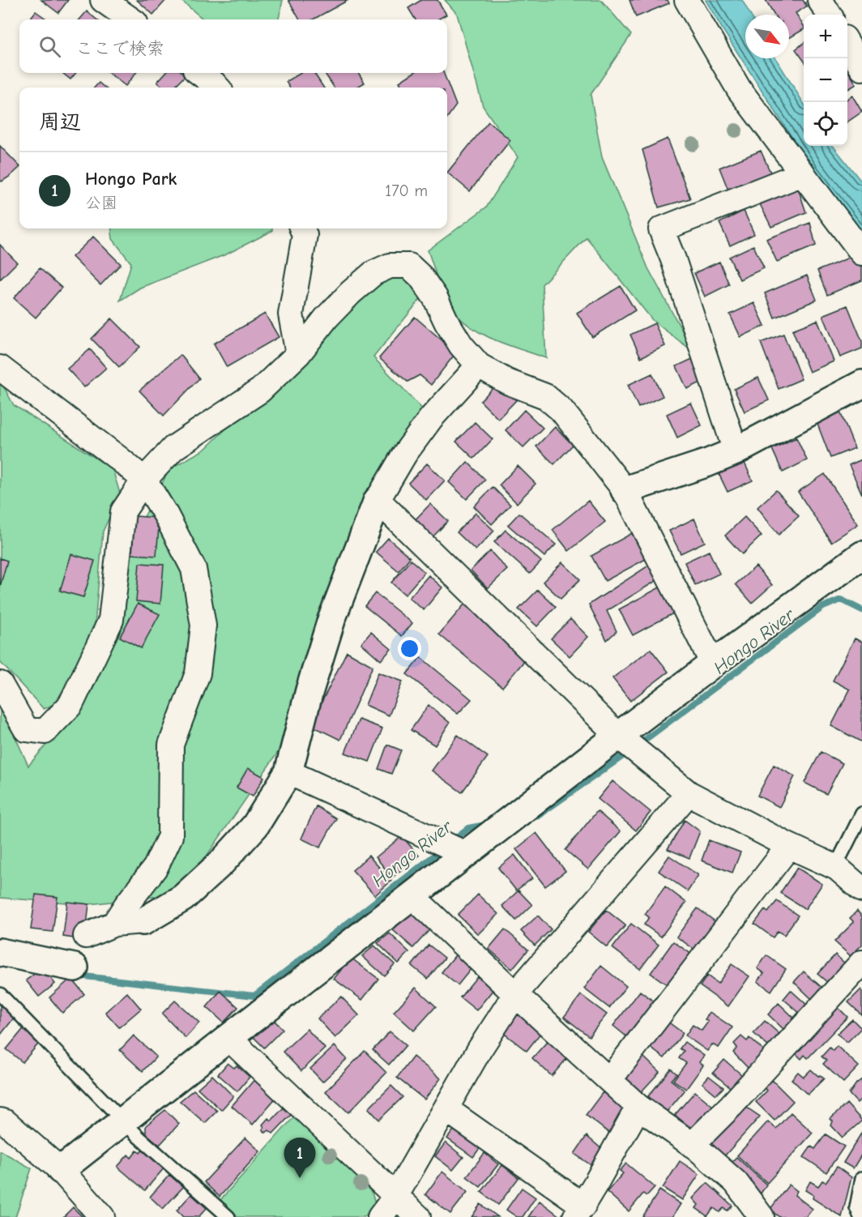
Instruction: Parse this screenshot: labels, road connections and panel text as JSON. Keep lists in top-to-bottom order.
{
  "water": ["Hongo River"],
  "north": "bottom right",
  "page": {
    "map_buttons": ["+", "−"],
    "search": "ここで検索",
    "heading": "周辺",
    "list": [
      {
        "mark": "1",
        "name": "Hongo Park",
        "note": "公園",
        "value": "170 m"
      }
    ],
    "pins": "1"
  }
}
